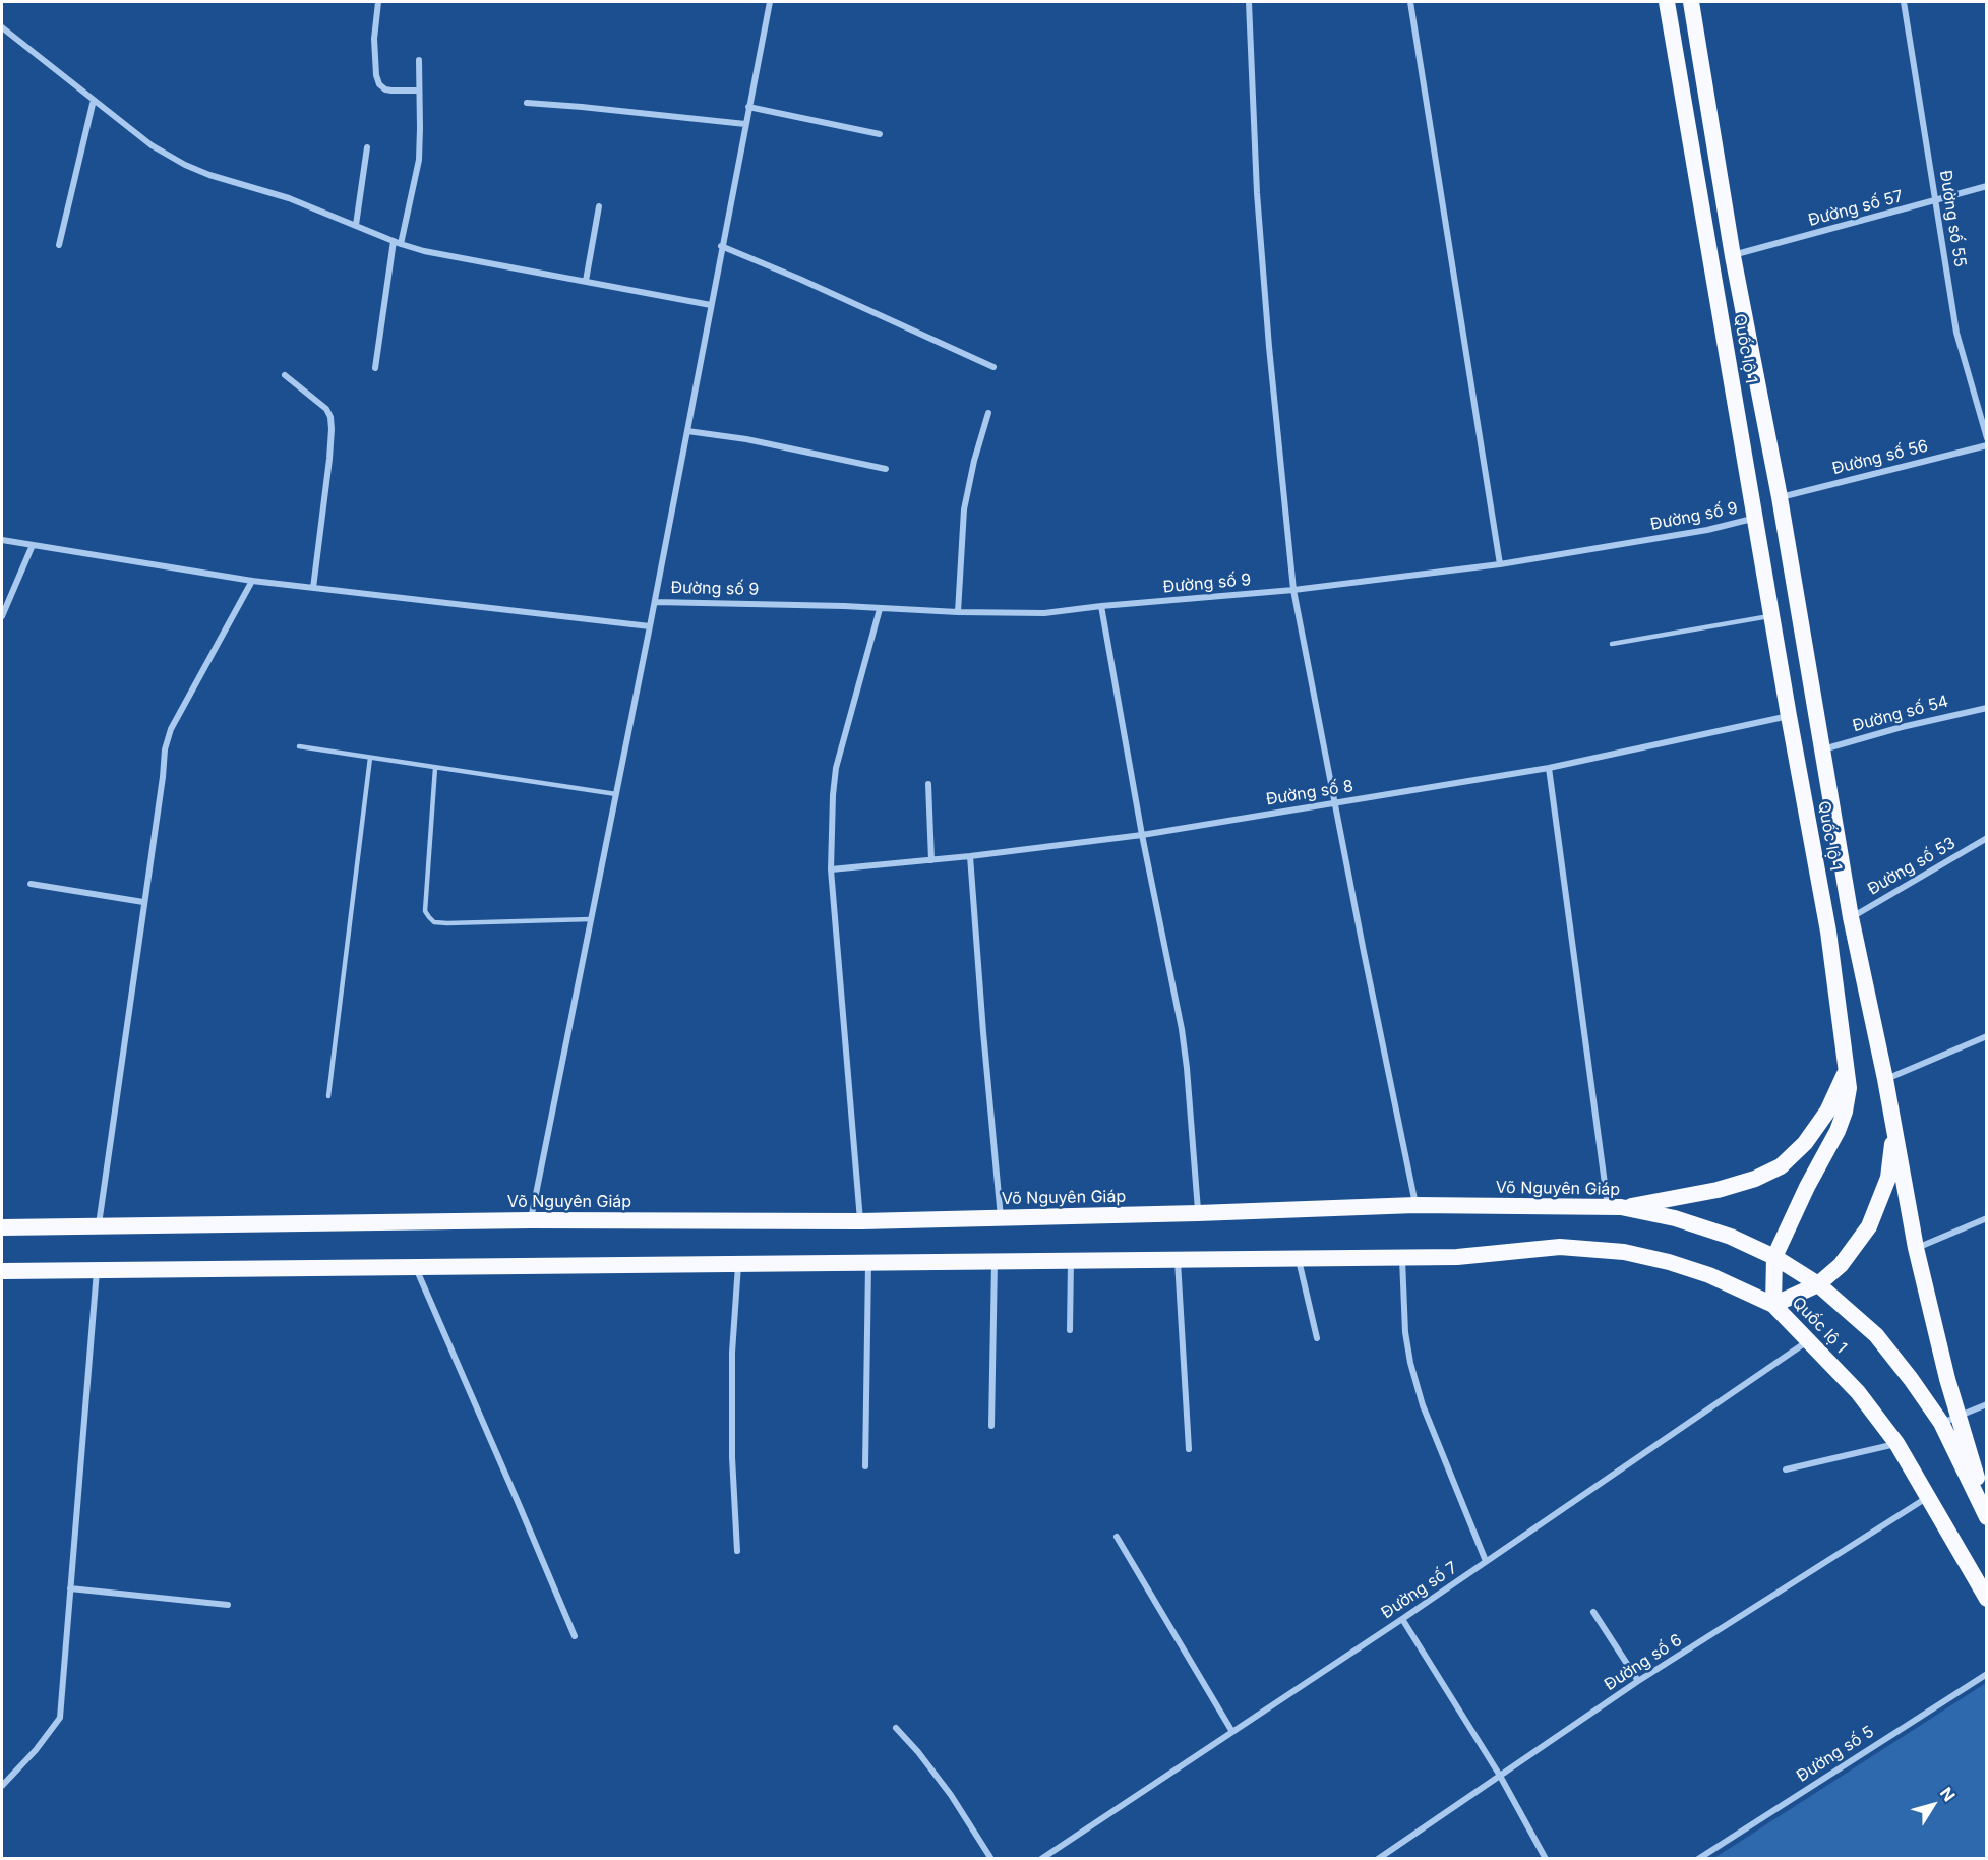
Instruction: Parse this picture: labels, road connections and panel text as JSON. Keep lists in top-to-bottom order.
{
  "streets": {
    "highway": ["Quốc lộ 1", "Võ Nguyên Giáp"],
    "street": [
      "Đường số 57",
      "Đường số 55",
      "Đường số 56",
      "Đường số 9",
      "Đường số 54",
      "Đường số 8",
      "Đường số 53",
      "Đường số 7",
      "Đường số 6",
      "Đường số 5"
    ]
  },
  "crossings": [
    ["Đường số 57", "Đường số 55"],
    ["Đường số 57", "Quốc lộ 1"],
    ["Quốc lộ 1", "Đường số 56"],
    ["Quốc lộ 1", "Đường số 9"],
    ["Quốc lộ 1", "Đường số 54"],
    ["Quốc lộ 1", "Đường số 8"],
    ["Quốc lộ 1", "Đường số 53"],
    ["Quốc lộ 1", "Võ Nguyên Giáp"],
    ["Quốc lộ 1", "Đường số 7"],
    ["Quốc lộ 1", "Đường số 6"]
  ],
  "north": "top right"
}
